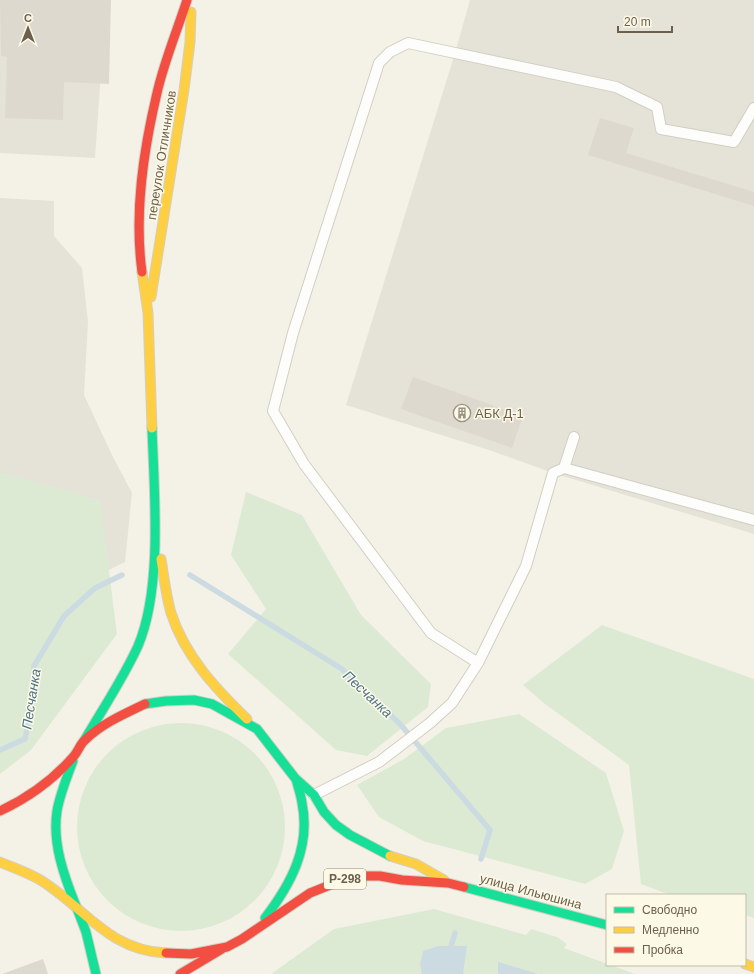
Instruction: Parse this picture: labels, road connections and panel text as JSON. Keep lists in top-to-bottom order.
{
  "streets": {
    "main road": ["переулок Отличников", "Р-298", "улица Ильюшина"]
  },
  "crossings": [
    ["Р-298", "улица Ильюшина"]
  ],
  "water": ["Песчанка"],
  "places": {
    "building": ["АБК Д-1"]
  },
  "legend": ["Свободно", "Медленно", "Пробка"],
  "scale_bar": "20 m",
  "north": "top"
}
